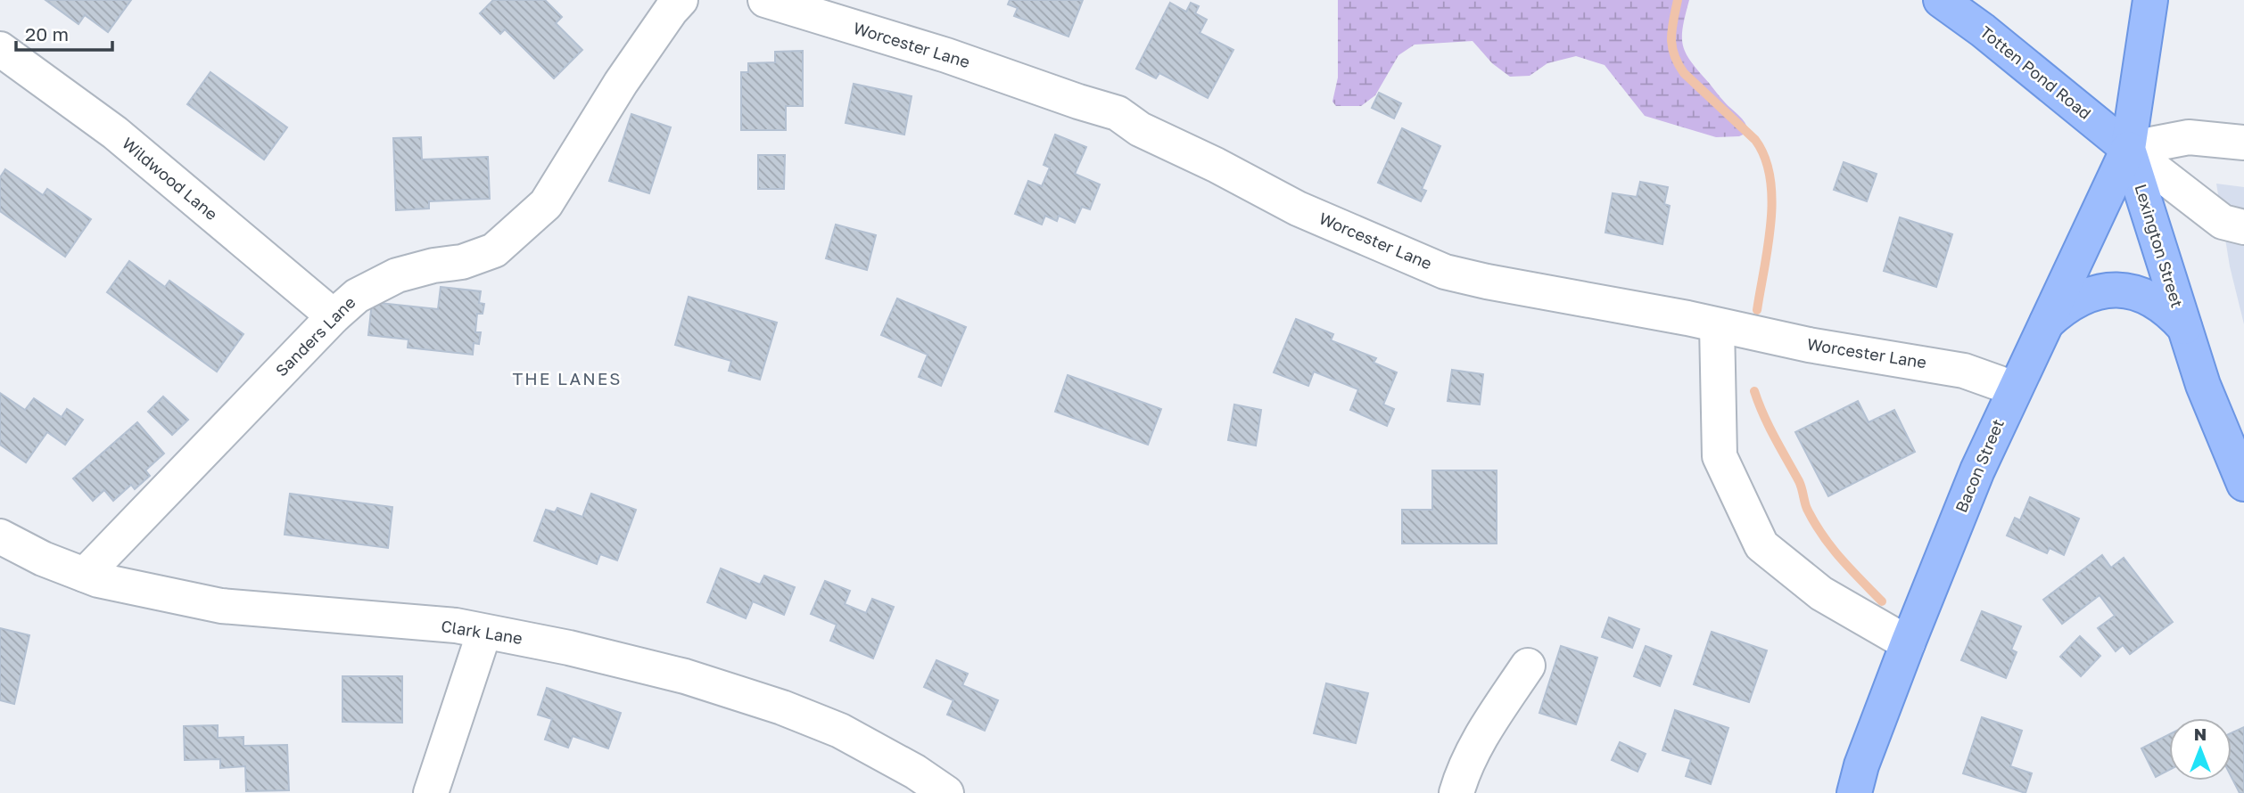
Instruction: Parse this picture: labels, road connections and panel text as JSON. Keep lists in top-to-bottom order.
{
  "streets": {
    "main road": ["Totten Pond Road", "Lexington Street", "Bacon Street"],
    "street": [
      "Worcester Lane",
      "Wildwood Lane",
      "Sanders Lane",
      "Clark Lane"
    ]
  },
  "crossings": [
    ["Worcester Lane", "Bacon Street"],
    ["Totten Pond Road", "Lexington Street"],
    ["Totten Pond Road", "Bacon Street"],
    ["Wildwood Lane", "Sanders Lane"],
    ["Lexington Street", "Bacon Street"],
    ["Sanders Lane", "Clark Lane"]
  ],
  "districts": ["THE LANES"],
  "scale_bar": "20 m",
  "north": "top"
}
